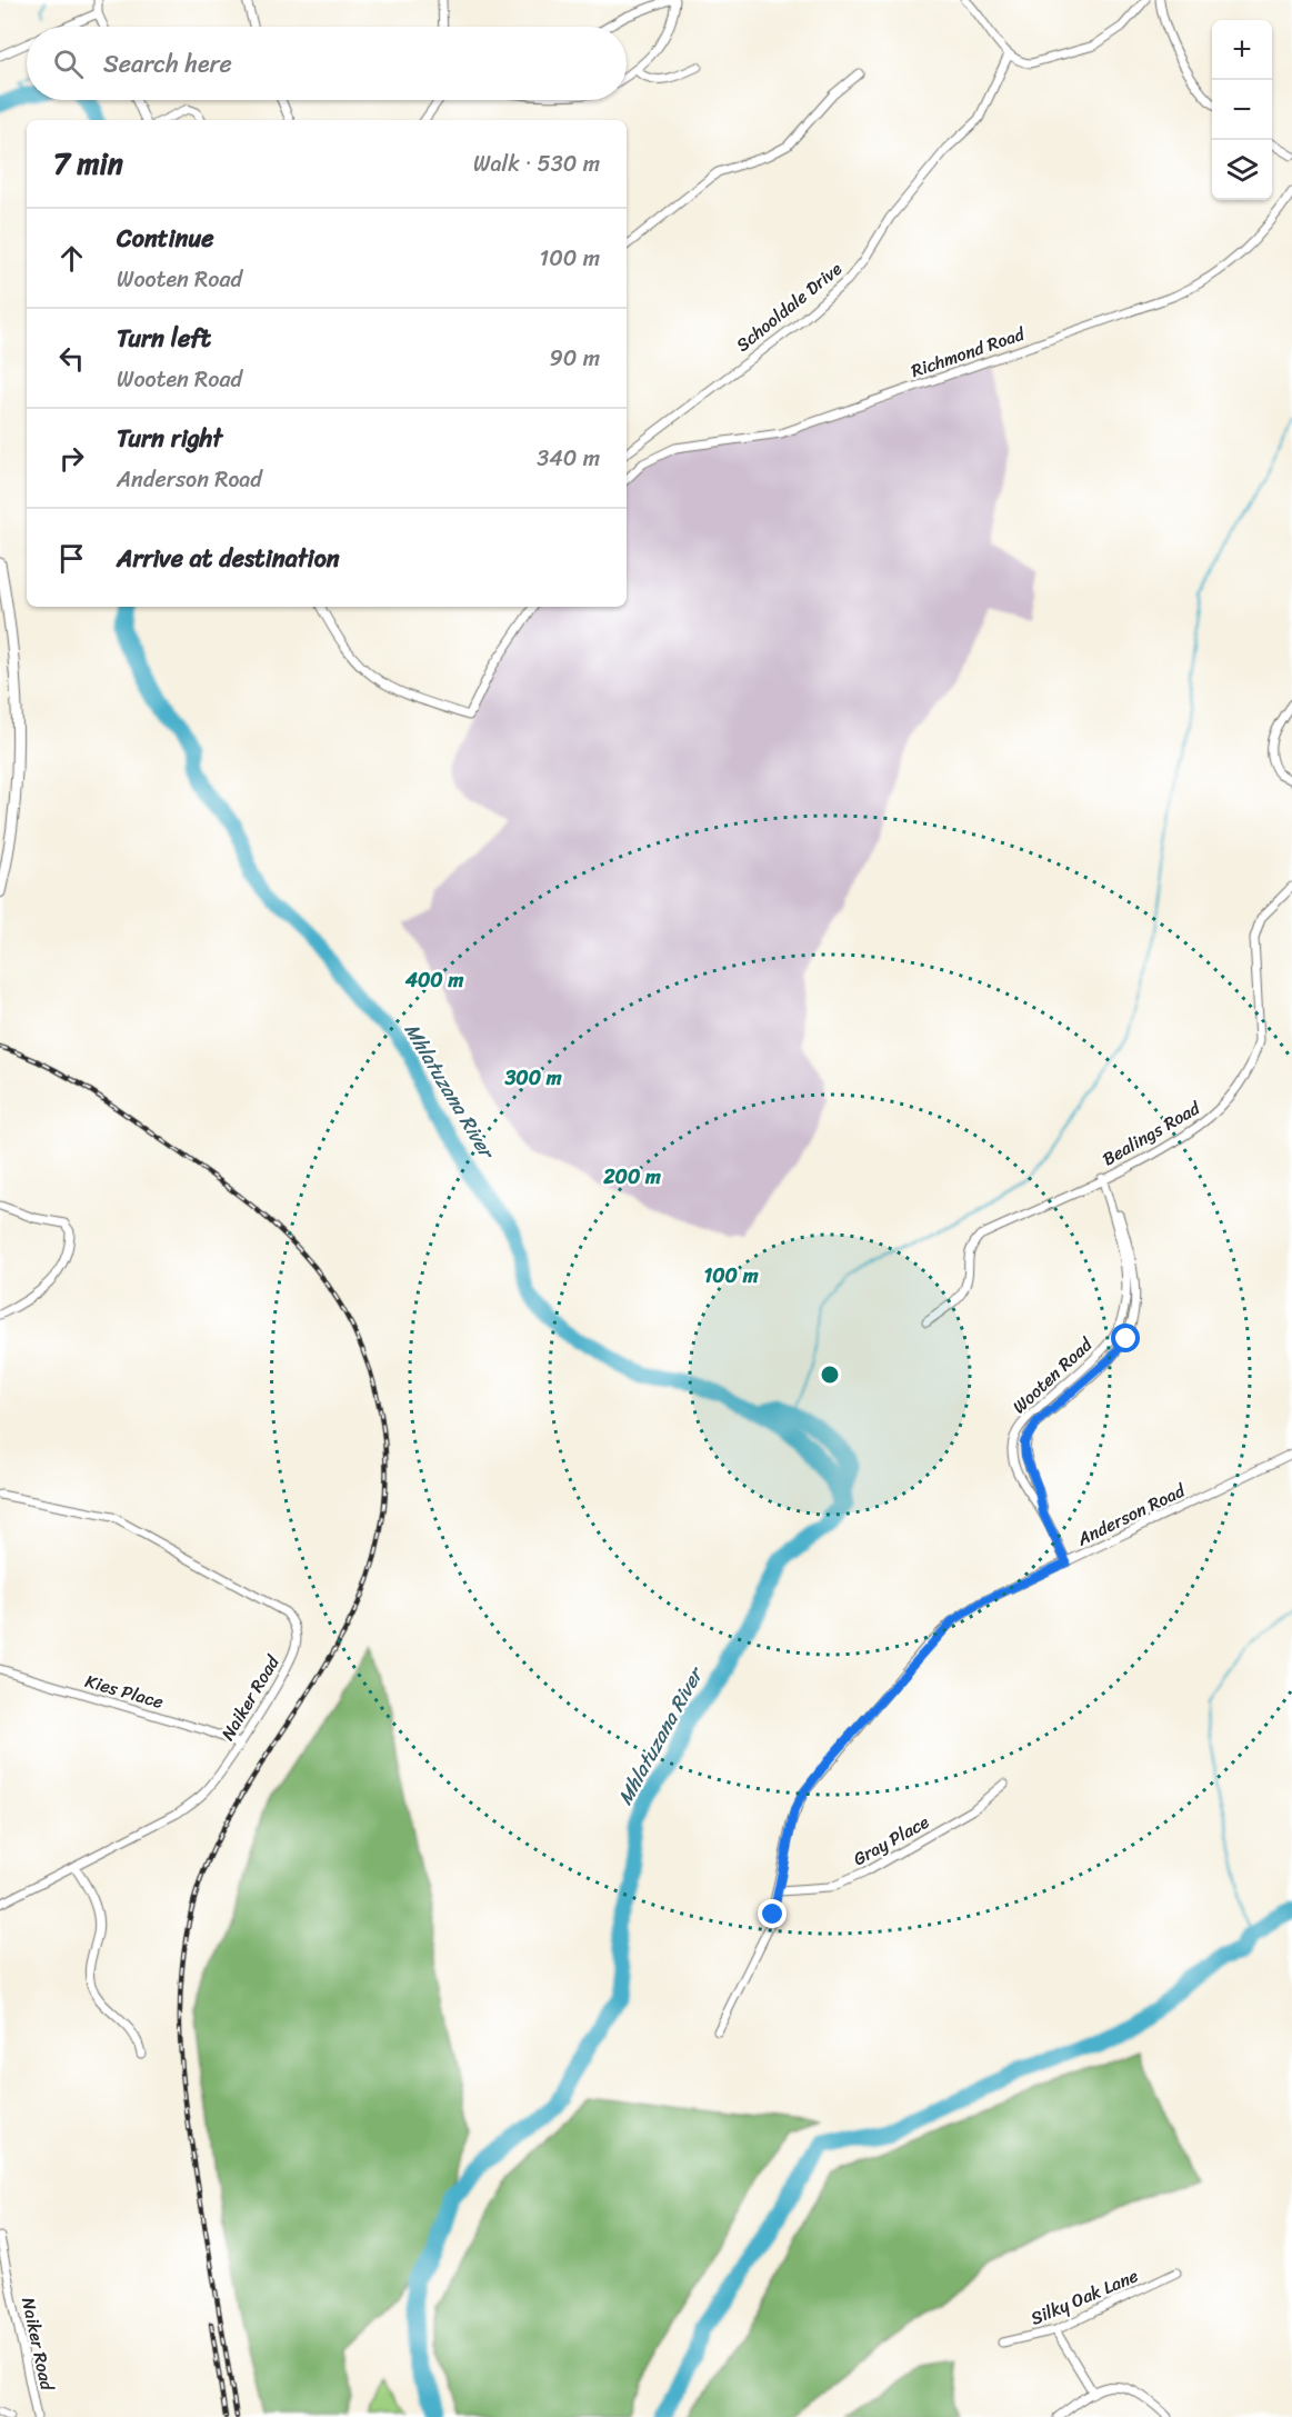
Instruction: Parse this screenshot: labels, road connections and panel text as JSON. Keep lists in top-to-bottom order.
{
  "streets": {
    "street": [
      "Schooldale Drive",
      "Richmond Road",
      "Bealings Road",
      "Wooten Road",
      "Anderson Road",
      "Kies Place",
      "Naiker Road",
      "Gray Place",
      "Silky Oak Lane"
    ]
  },
  "crossings": [
    ["Bealings Road", "Wooten Road"],
    ["Wooten Road", "Anderson Road"],
    ["Anderson Road", "Gray Place"],
    ["Kies Place", "Naiker Road"]
  ],
  "water": ["Mhlatuzana River"],
  "page": {
    "map_buttons": ["+", "−"],
    "search": "Search here",
    "heading": ["7 min", "Walk · 530 m"],
    "list": [
      ["Continue", "Wooten Road", "100 m"],
      ["Turn left", "Wooten Road", "90 m"],
      ["Turn right", "Anderson Road", "340 m"],
      "Arrive at destination"
    ]
  },
  "rings": [
    "400 m",
    "300 m",
    "200 m",
    "100 m"
  ]
}
